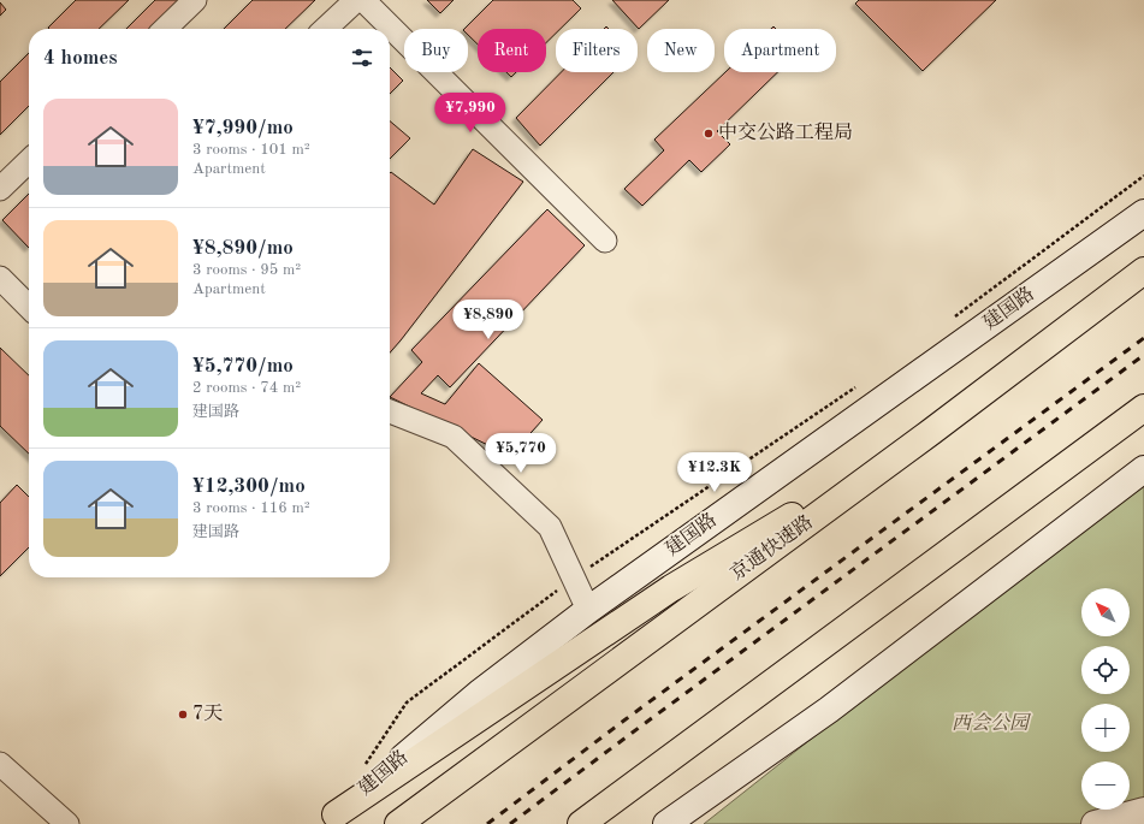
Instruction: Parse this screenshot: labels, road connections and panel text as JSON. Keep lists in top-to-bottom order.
{
  "streets": {
    "highway": ["京通快速路"],
    "main road": ["建国路"]
  },
  "parks": ["西会公园"],
  "places": ["中交公路工程局", "7天"],
  "north": "top left",
  "page": {
    "chip": [
      "Buy",
      "Rent",
      "Filters",
      "New",
      "Apartment"
    ],
    "heading": "4 homes",
    "list": [
      {
        "name": "¥7,990/mo",
        "note": "3 rooms · 101 m² · Apartment"
      },
      {
        "name": "¥8,890/mo",
        "note": "3 rooms · 95 m² · Apartment"
      },
      {
        "name": "¥5,770/mo",
        "note": "2 rooms · 74 m² · 建国路"
      },
      {
        "name": "¥12,300/mo",
        "note": "3 rooms · 116 m² · 建国路"
      }
    ],
    "price": [
      "¥7,990",
      "¥8,890",
      "¥5,770",
      "¥12.3K"
    ],
    "map_buttons": ["+", "−"]
  }
}
